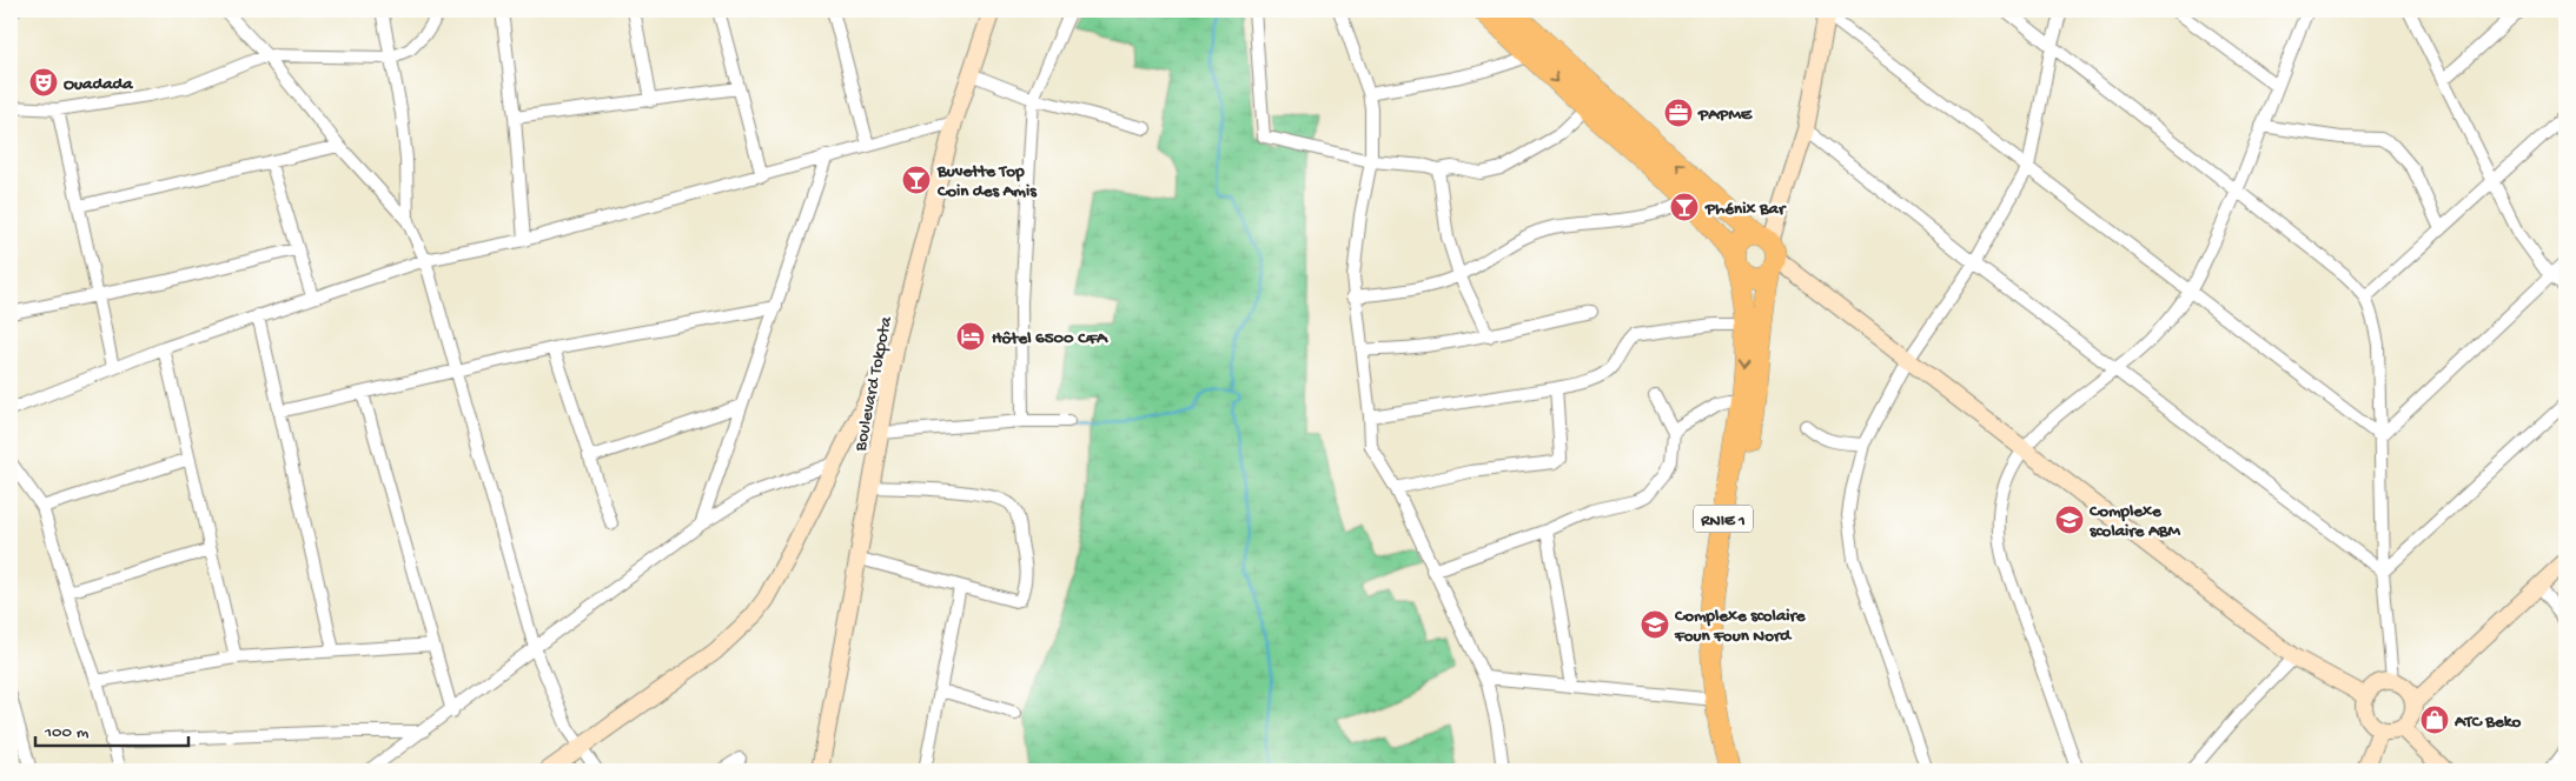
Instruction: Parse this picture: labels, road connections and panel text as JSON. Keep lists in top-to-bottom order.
{
  "streets": {
    "highway": ["RNIE 1"],
    "street": ["Boulevard Tokpota"]
  },
  "places": {
    "theatre": ["Ouadada"],
    "office": ["PAPME"],
    "bar": ["Buvette Top Coin des Amis", "Phénix Bar"],
    "hotel": ["Hôtel 6500 CFA"],
    "school or university": ["Complexe scolaire ABM", "Complexe scolaire Foun Foun Nord"],
    "shop": ["ATC Beko"]
  },
  "scale_bar": "100 m"
}
